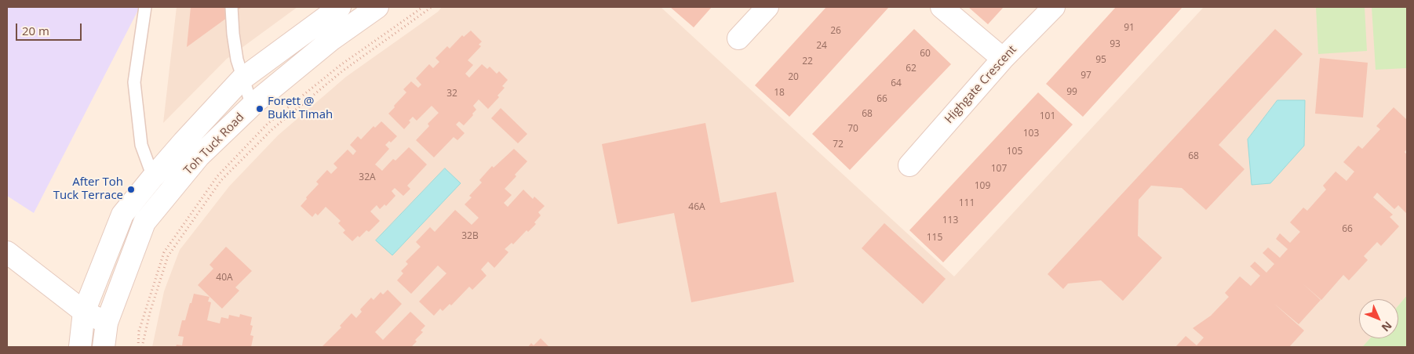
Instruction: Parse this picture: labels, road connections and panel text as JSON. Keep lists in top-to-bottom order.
{
  "streets": {
    "street": ["Highgate Crescent", "Toh Tuck Road"]
  },
  "places": ["Forett @ Bukit Timah", "After Toh Tuck Terrace"],
  "house_numbers": [
    "91",
    "26",
    "93",
    "24",
    "60",
    "95",
    "22",
    "62",
    "97",
    "20",
    "64",
    "99",
    "18",
    "32",
    "66",
    "68",
    "101",
    "70",
    "103",
    "72",
    "105",
    "68",
    "107",
    "32A",
    "109",
    "111",
    "46A",
    "113",
    "66",
    "32B",
    "115",
    "40A"
  ],
  "scale_bar": "20 m",
  "north": "bottom right"
}
